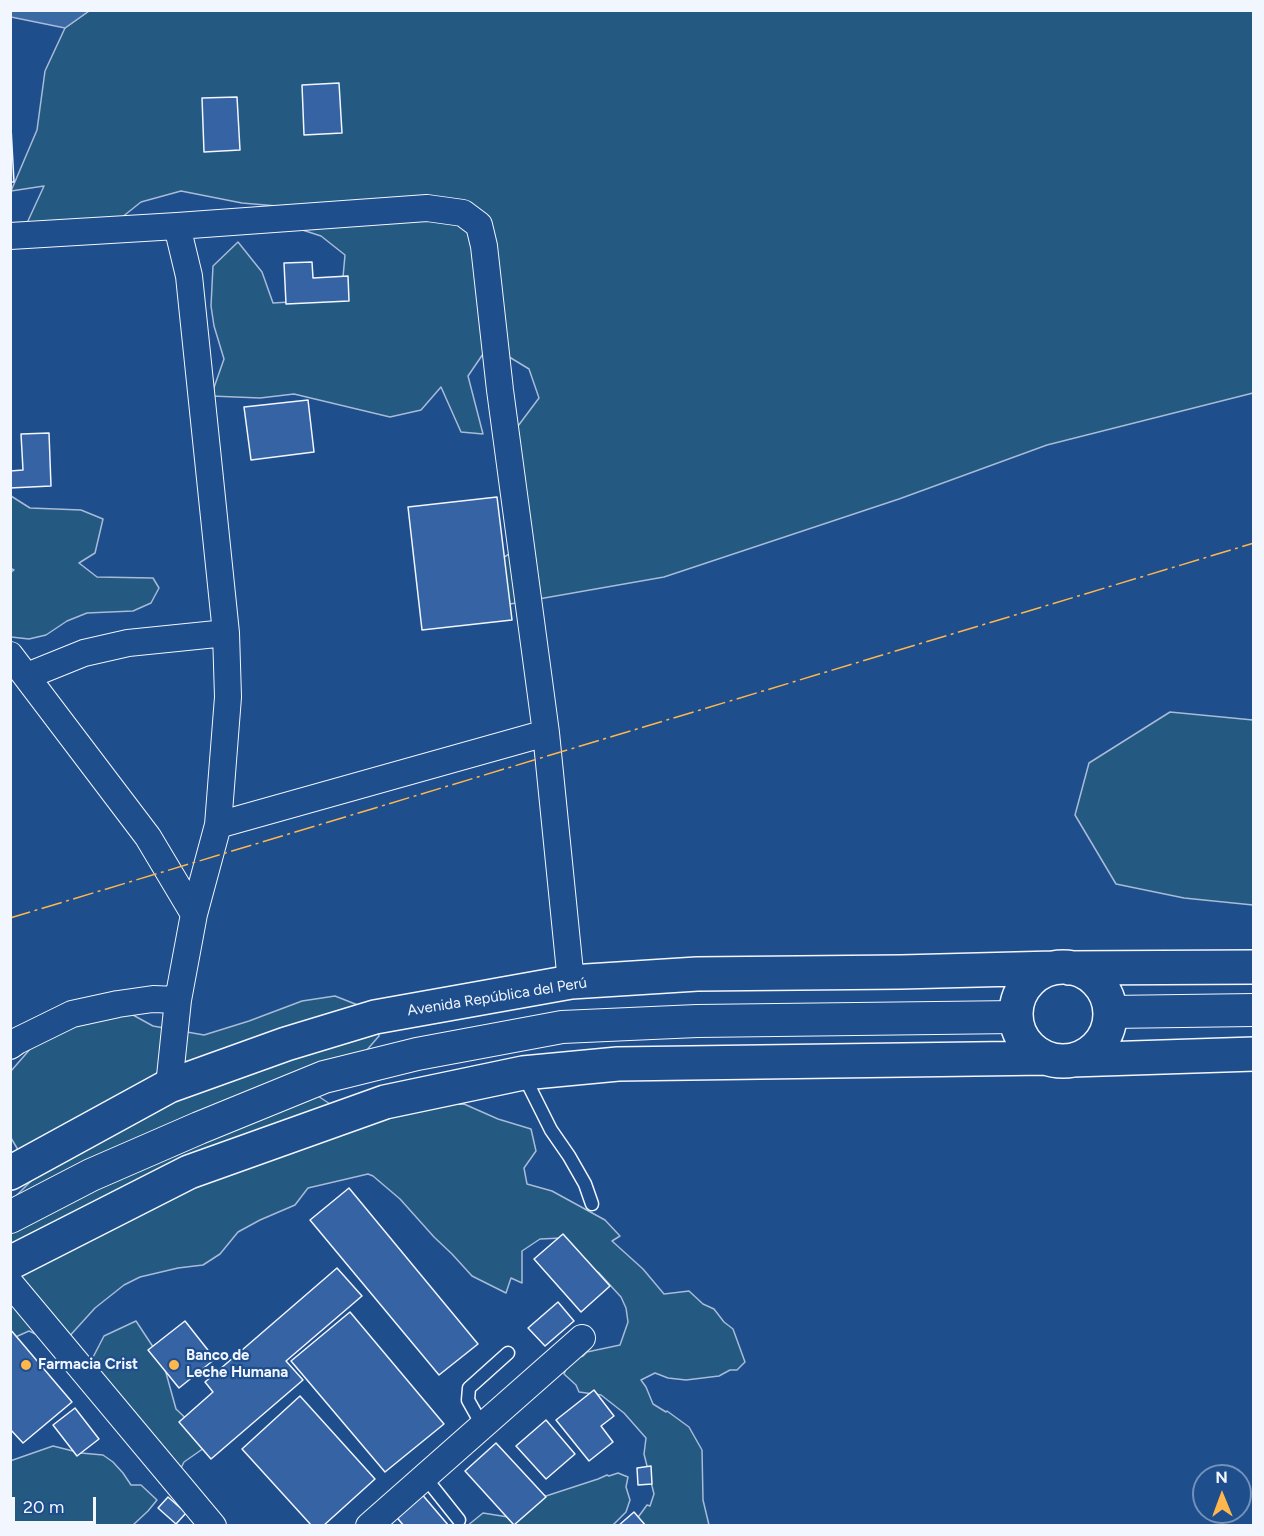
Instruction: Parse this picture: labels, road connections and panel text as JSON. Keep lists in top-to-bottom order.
{
  "streets": {
    "highway": ["Avenida República del Perú"]
  },
  "places": ["Farmacia Crist", "Banco de Leche Humana"],
  "scale_bar": "20 m",
  "north": "top"
}
